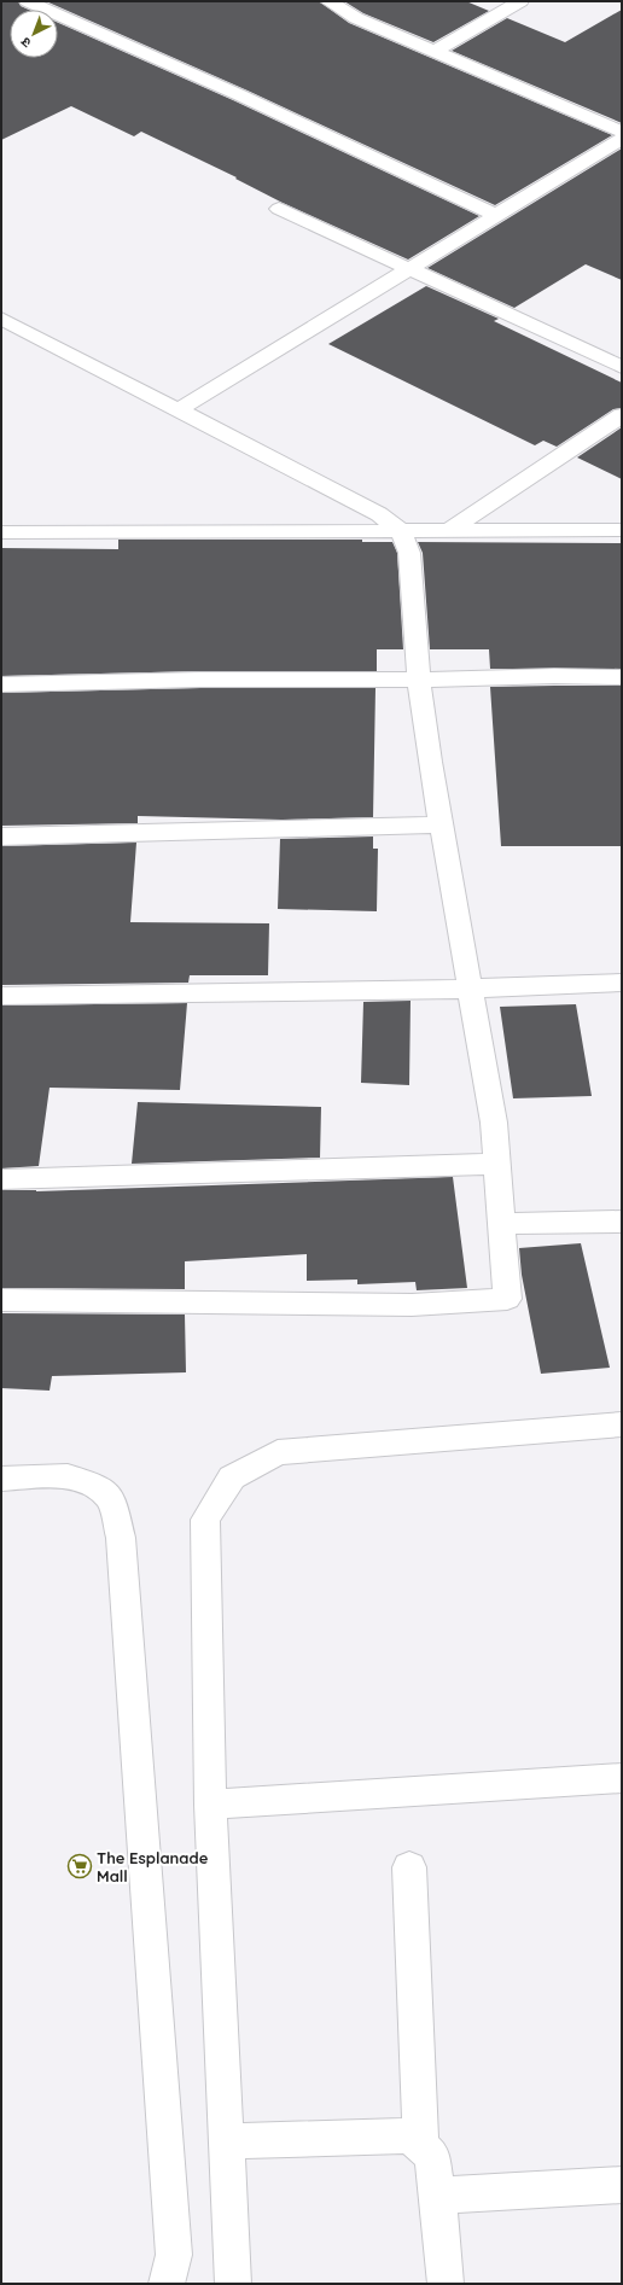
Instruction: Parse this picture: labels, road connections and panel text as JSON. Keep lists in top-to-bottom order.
{
  "places": {
    "supermarket": ["The Esplanade Mall"]
  },
  "north": "bottom left"
}
